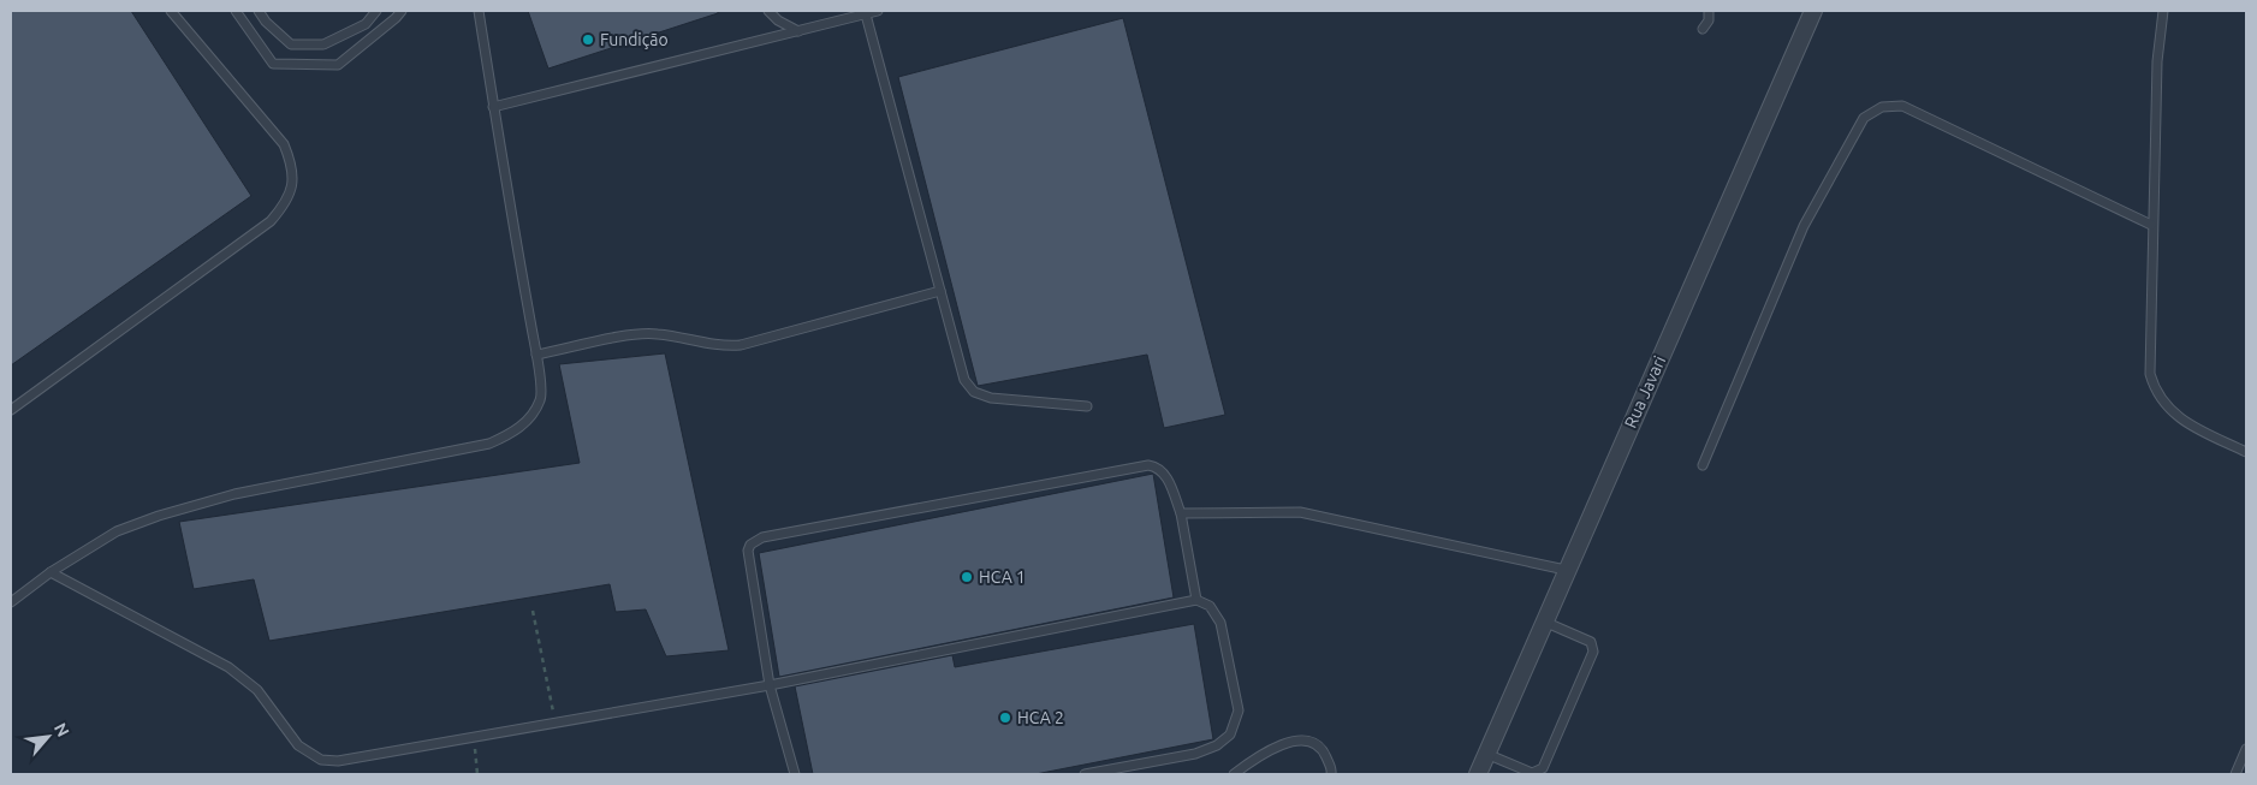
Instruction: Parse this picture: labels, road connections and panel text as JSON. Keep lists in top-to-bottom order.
{
  "streets": {
    "street": ["Rua Javari"]
  },
  "places": ["Fundição", "HCA 1", "HCA 2"],
  "north": "top right"
}
